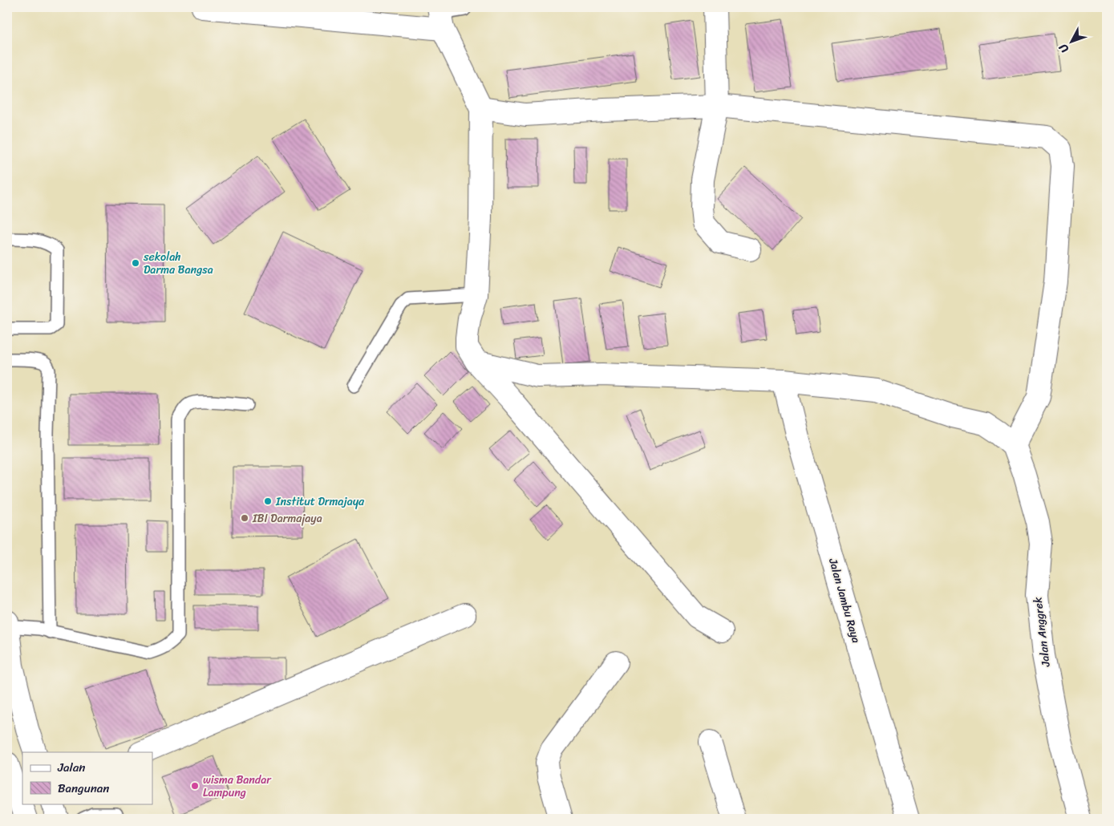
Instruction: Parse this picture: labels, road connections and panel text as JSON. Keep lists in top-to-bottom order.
{
  "streets": {
    "main road": ["Jalan Jambu Raya", "Jalan Anggrek"]
  },
  "places": [
    "sekolah Darma Bangsa",
    "Institut Drmajaya",
    "IBI Darmajaya",
    "wisma Bandar Lampung"
  ],
  "legend": ["Jalan", "Bangunan"],
  "north": "bottom left"
}
